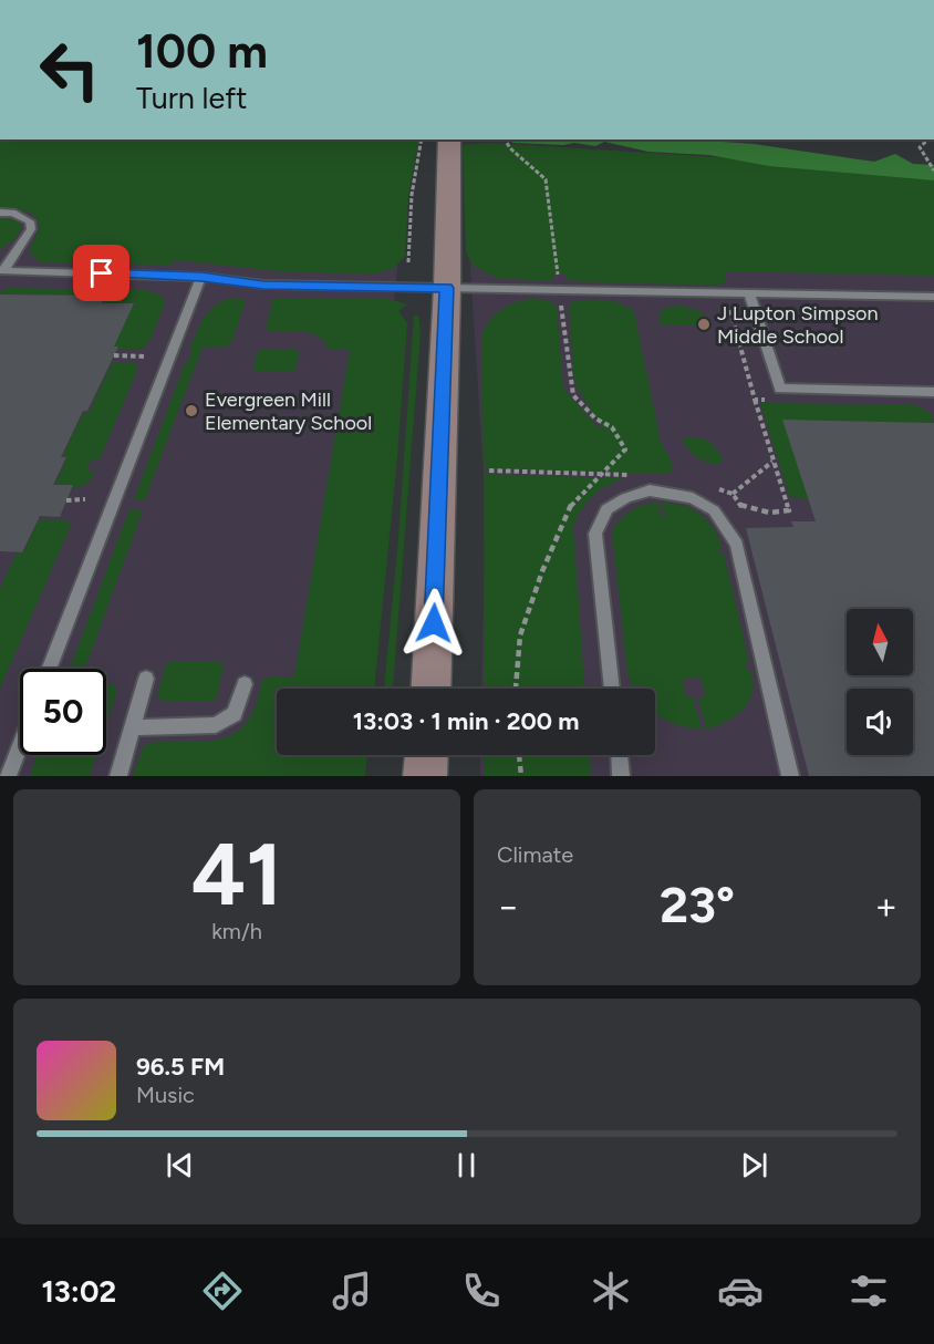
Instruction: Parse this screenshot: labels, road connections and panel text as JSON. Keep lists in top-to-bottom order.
{
  "places": ["J Lupton Simpson Middle School", "Evergreen Mill Elementary School"],
  "north": "top",
  "page": {
    "turn": ["100 m", "Turn left"],
    "limit": "50",
    "trip": "13:03 · 1 min · 200 m",
    "tile": [
      ["41", "km/h"],
      "Climate"
    ],
    "heat": ["−", "23°", "+"],
    "song": ["96.5 FM", "Music"],
    "tabs": "13:02"
  }
}
